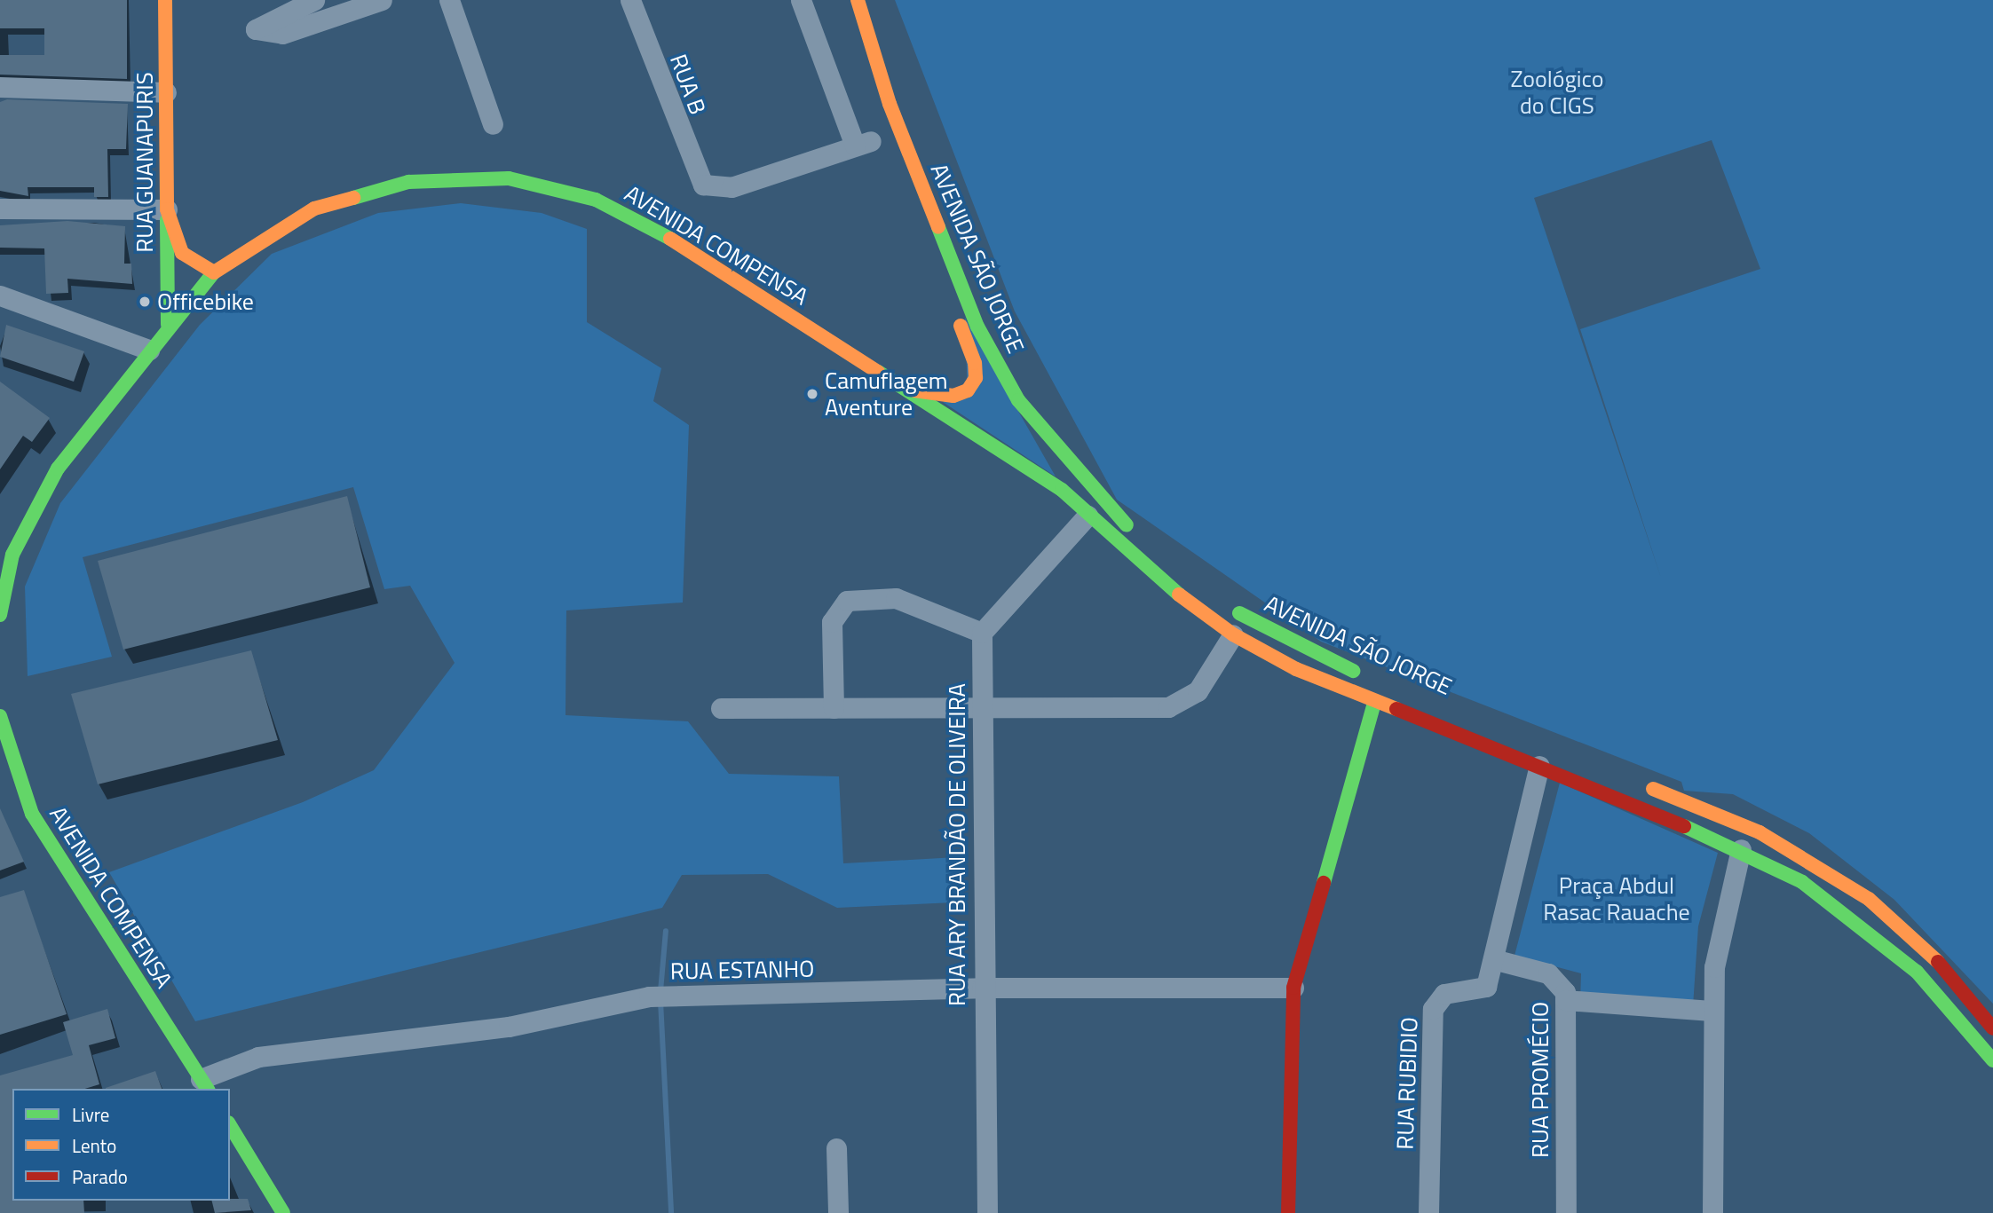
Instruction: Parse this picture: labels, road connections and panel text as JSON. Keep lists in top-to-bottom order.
{
  "streets": {
    "main road": ["RUA GUANAPURIS", "AVENIDA COMPENSA", "AVENIDA SÃO JORGE"],
    "street": [
      "RUA B",
      "RUA ARY BRANDÃO DE OLIVEIRA",
      "RUA ESTANHO",
      "RUA PROMÉCIO",
      "RUA RUBIDIO"
    ]
  },
  "crossings": [
    ["RUA GUANAPURIS", "AVENIDA COMPENSA"],
    ["AVENIDA COMPENSA", "AVENIDA SÃO JORGE"],
    ["AVENIDA COMPENSA", "RUA ESTANHO"],
    ["RUA ARY BRANDÃO DE OLIVEIRA", "RUA ESTANHO"],
    ["RUA PROMÉCIO", "RUA RUBIDIO"]
  ],
  "parks": ["Zoológico do CIGS", "Praça Abdul Rasac Rauache"],
  "places": ["Officebike", "Camuflagem Aventure"],
  "legend": ["Livre", "Lento", "Parado"]
}
